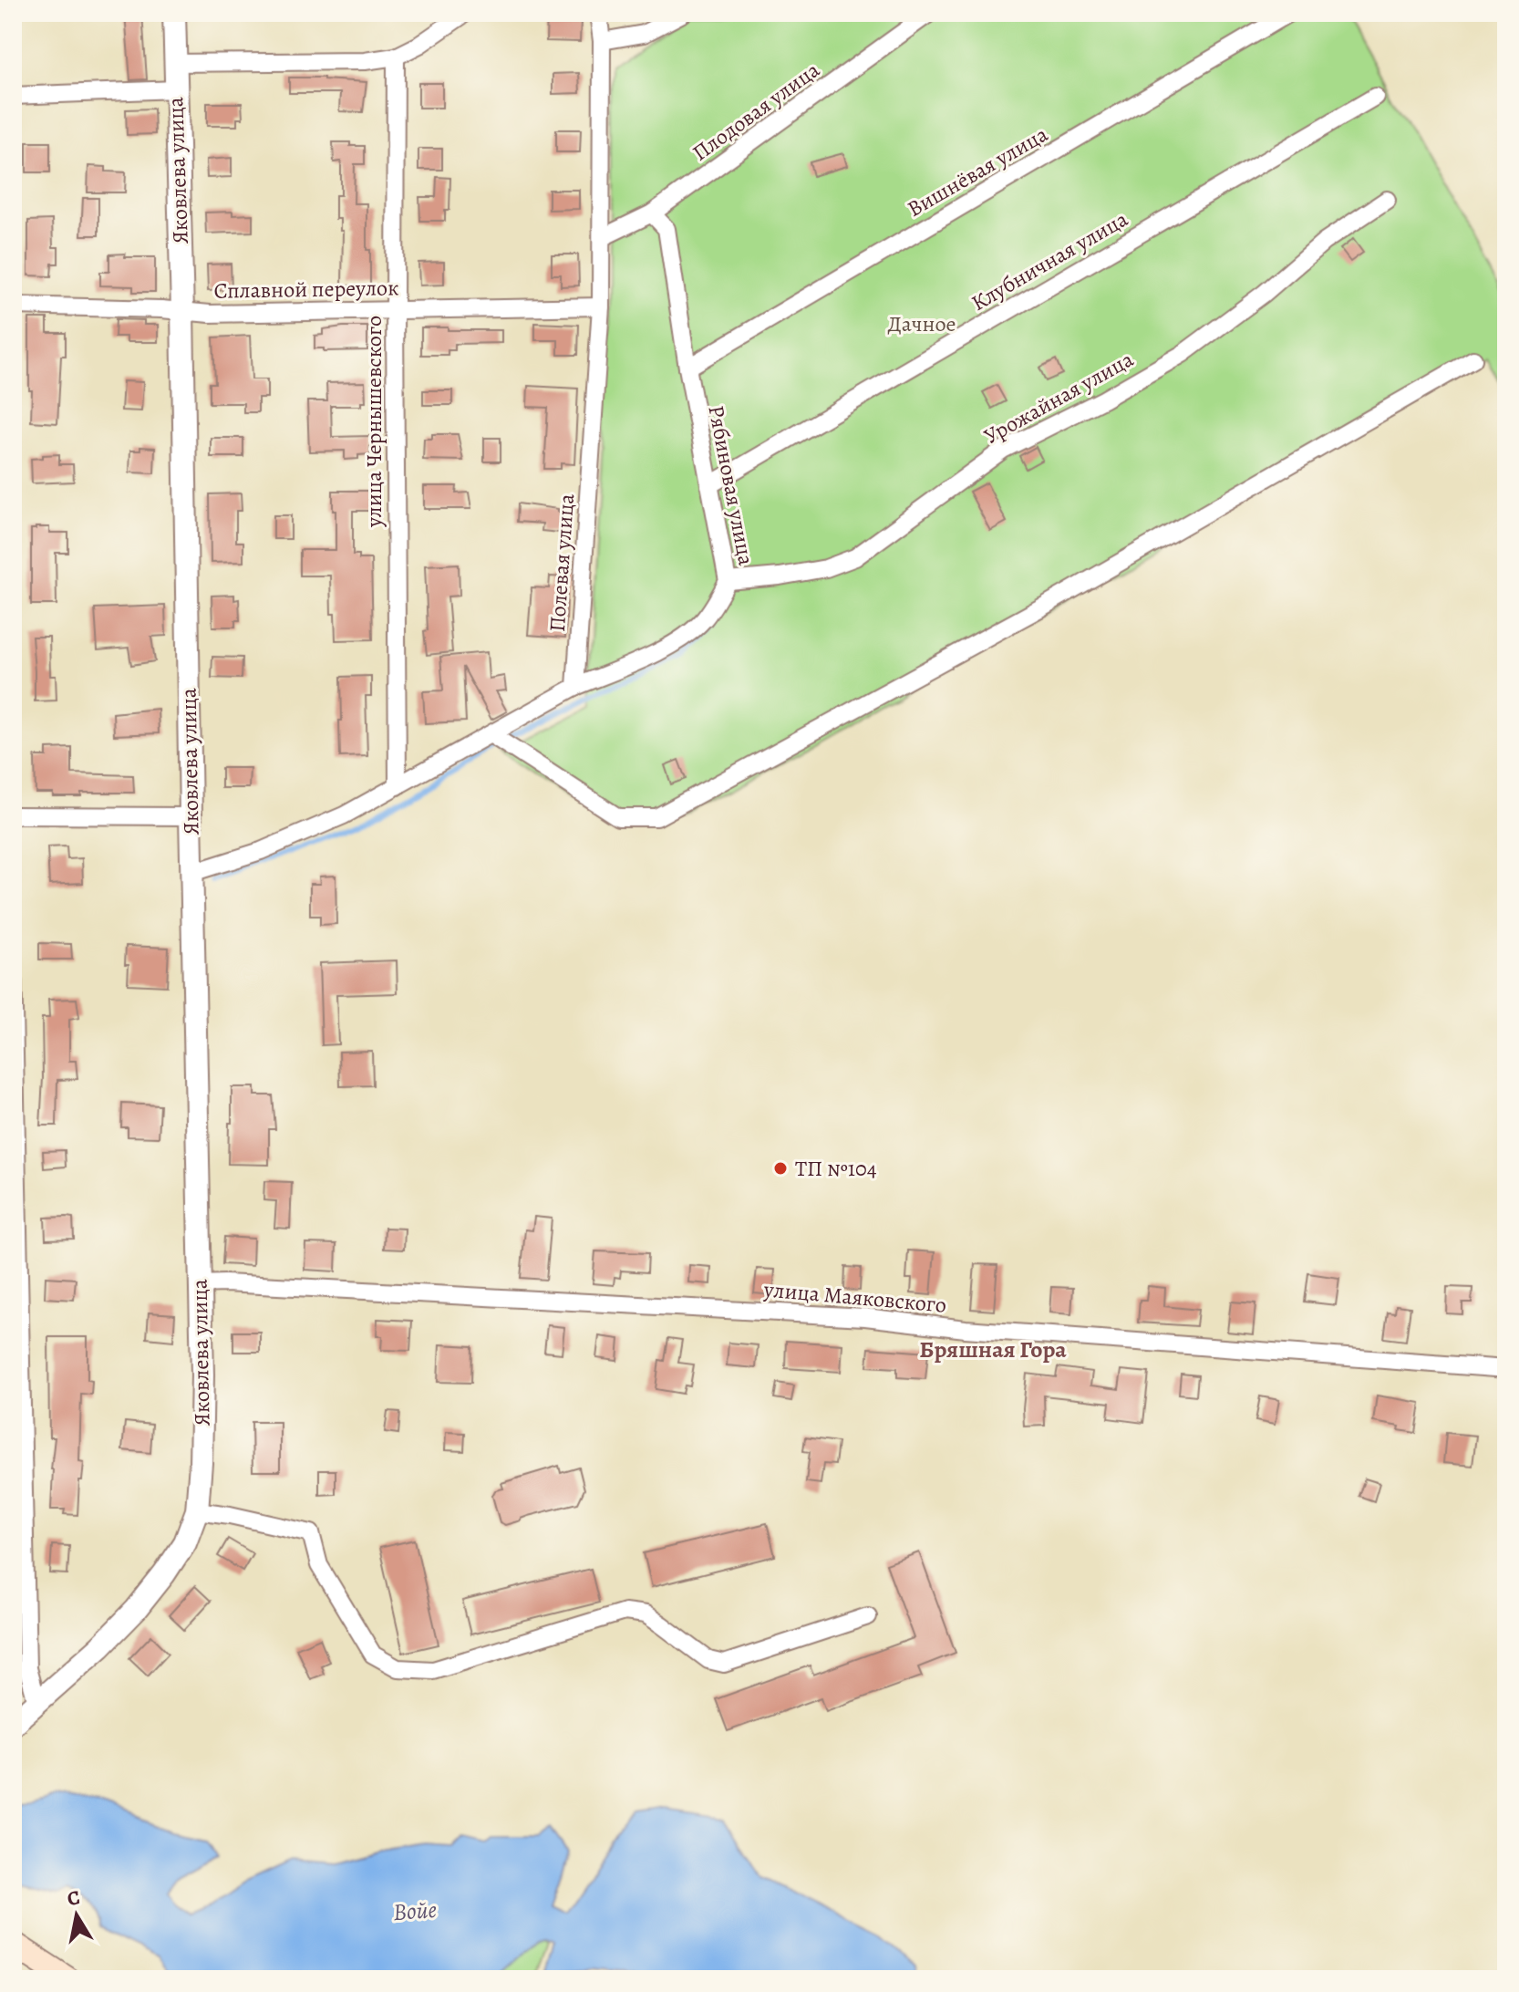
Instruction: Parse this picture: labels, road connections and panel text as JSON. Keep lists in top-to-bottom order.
{
  "streets": {
    "street": [
      "Плодовая улица",
      "Яковлева улица",
      "Вишнёвая улица",
      "Клубничная улица",
      "Сплавной переулок",
      "Урожайная улица",
      "улица Чернышевского",
      "Рябиновая улица",
      "Полевая улица",
      "улица Маяковского"
    ]
  },
  "crossings": [
    ["Плодовая улица", "Рябиновая улица"],
    ["Плодовая улица", "Полевая улица"],
    ["Яковлева улица", "Сплавной переулок"],
    ["Яковлева улица", "улица Маяковского"],
    ["Вишнёвая улица", "Рябиновая улица"],
    ["Клубничная улица", "Рябиновая улица"],
    ["Сплавной переулок", "улица Чернышевского"],
    ["Сплавной переулок", "Полевая улица"],
    ["Урожайная улица", "Рябиновая улица"],
    ["Рябиновая улица", "Полевая улица"]
  ],
  "districts": ["Бряшная Гора"],
  "water": ["Войе"],
  "parks": ["Дачное"],
  "places": ["ТП №104"],
  "north": "top"
}
